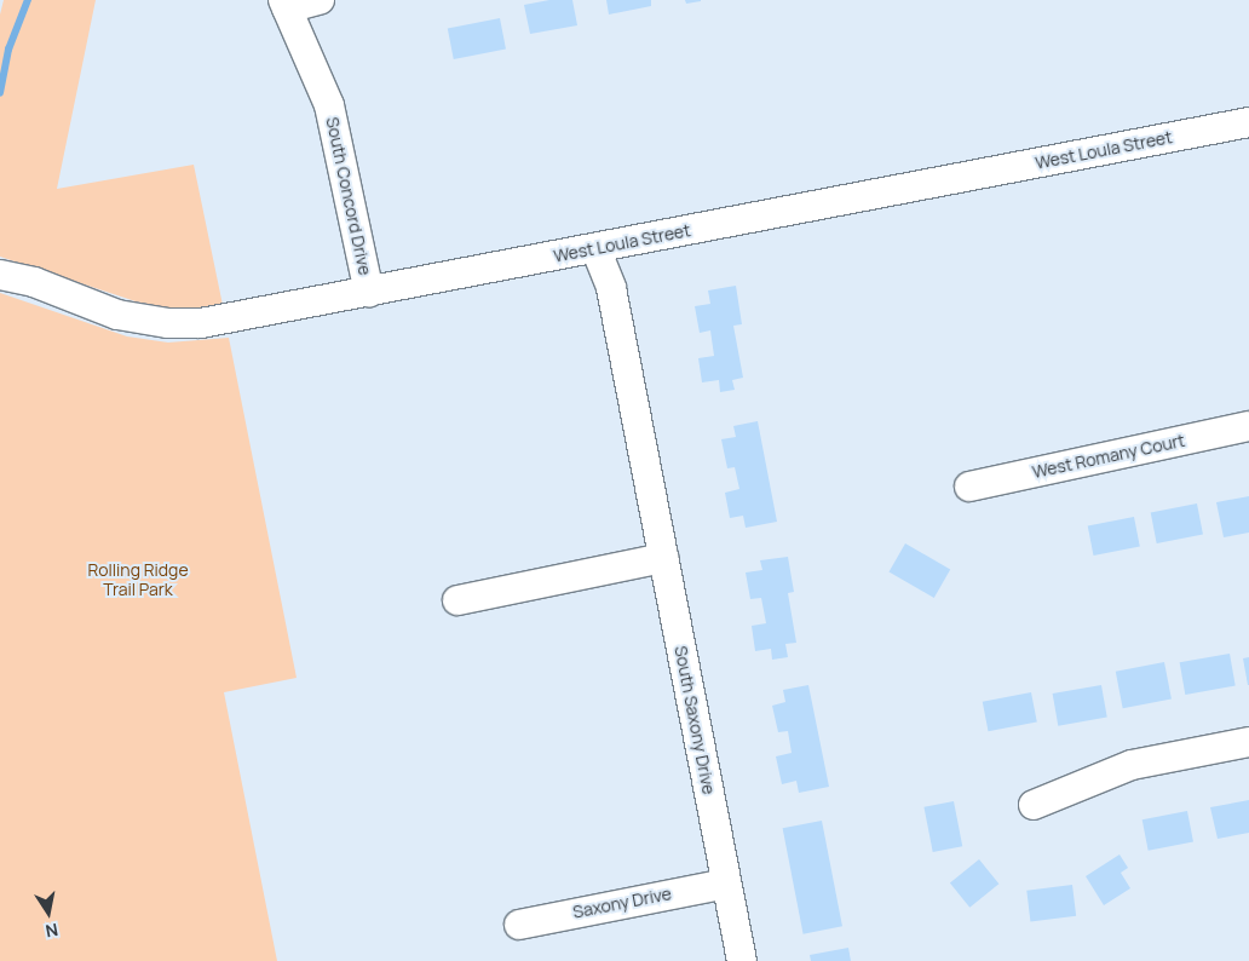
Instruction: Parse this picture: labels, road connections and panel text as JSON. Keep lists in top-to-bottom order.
{
  "streets": {
    "street": [
      "West Loula Street",
      "South Concord Drive",
      "West Romany Court",
      "South Saxony Drive",
      "Saxony Drive"
    ]
  },
  "crossings": [
    ["West Loula Street", "South Concord Drive"],
    ["West Loula Street", "South Saxony Drive"],
    ["South Saxony Drive", "Saxony Drive"]
  ],
  "parks": ["Rolling Ridge Trail Park"],
  "north": "bottom"
}
